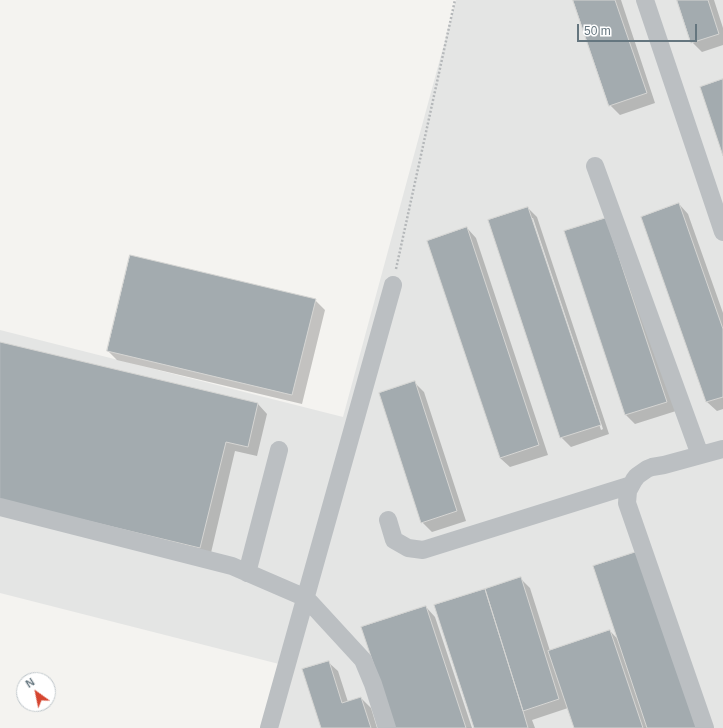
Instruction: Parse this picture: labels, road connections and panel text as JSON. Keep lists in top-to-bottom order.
{
  "scale_bar": "50 m",
  "north": "top left"
}
